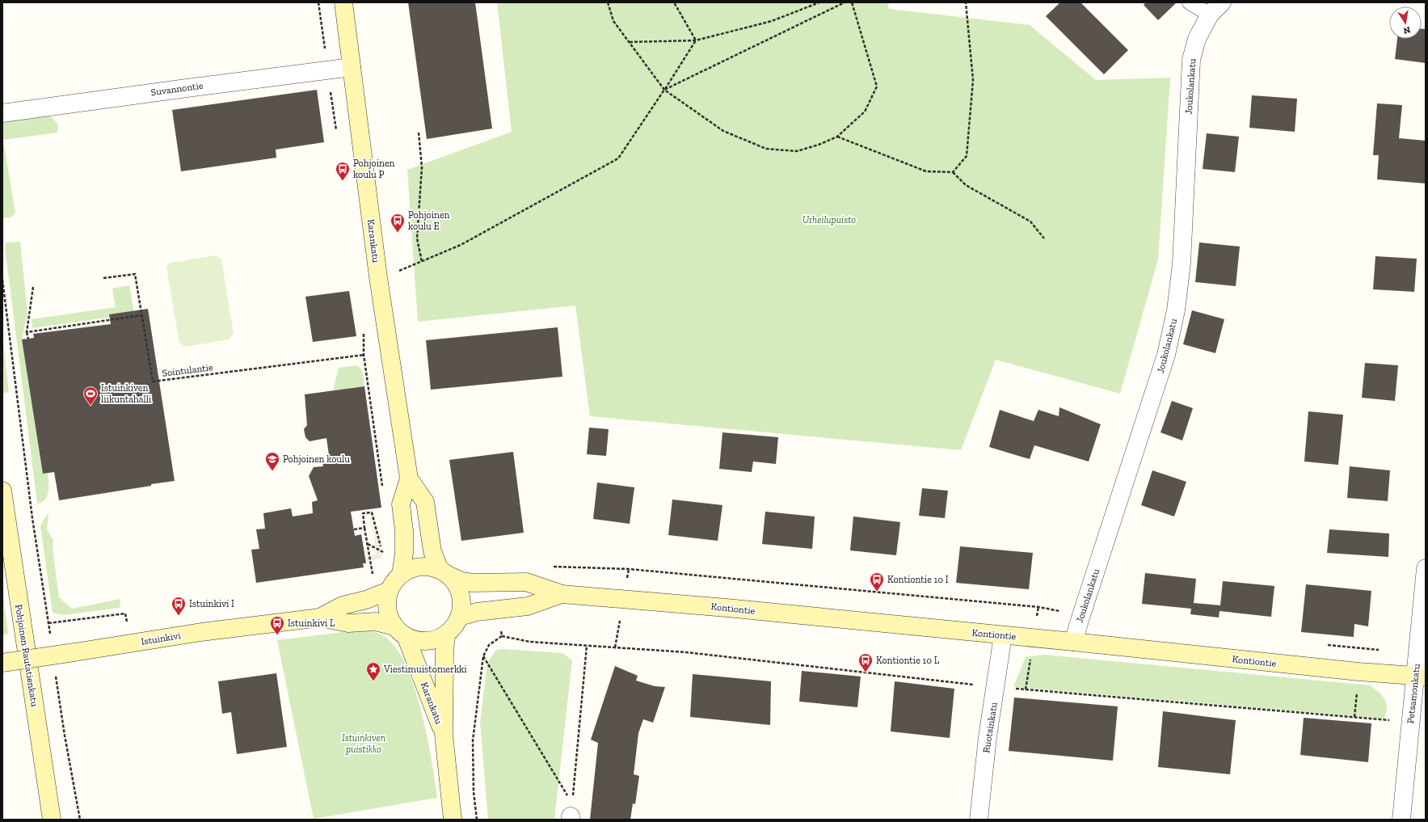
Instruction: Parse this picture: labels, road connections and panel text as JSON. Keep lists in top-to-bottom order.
{
  "streets": {
    "street": [
      "Joukolankatu",
      "Suvannontie",
      "Karankatu",
      "Kontiontie",
      "Istuinkivi",
      "Pohjoinen Rautatienkatu",
      "Petsamonkatu",
      "Ruotsinkatu"
    ],
    "path": ["Sointulantie"]
  },
  "crossings": [
    ["Joukolankatu", "Kontiontie"],
    ["Suvannontie", "Karankatu"],
    ["Karankatu", "Kontiontie"],
    ["Karankatu", "Istuinkivi"],
    ["Kontiontie", "Istuinkivi"],
    ["Kontiontie", "Petsamonkatu"],
    ["Kontiontie", "Ruotsinkatu"]
  ],
  "parks": ["Urheilupuisto", "Istuinkiven puistikko"],
  "places": {
    "bus stop": [
      "Pohjoinen koulu P",
      "Pohjoinen koulu E",
      "Kontiontie 10 I",
      "Istuinkivi I",
      "Istuinkivi L",
      "Kontiontie 10 L"
    ],
    "sports": ["Istuinkiven liikuntahalli"],
    "school or university": ["Pohjoinen koulu"],
    "place": ["Viestimuistomerkki"]
  },
  "north": "bottom"
}
